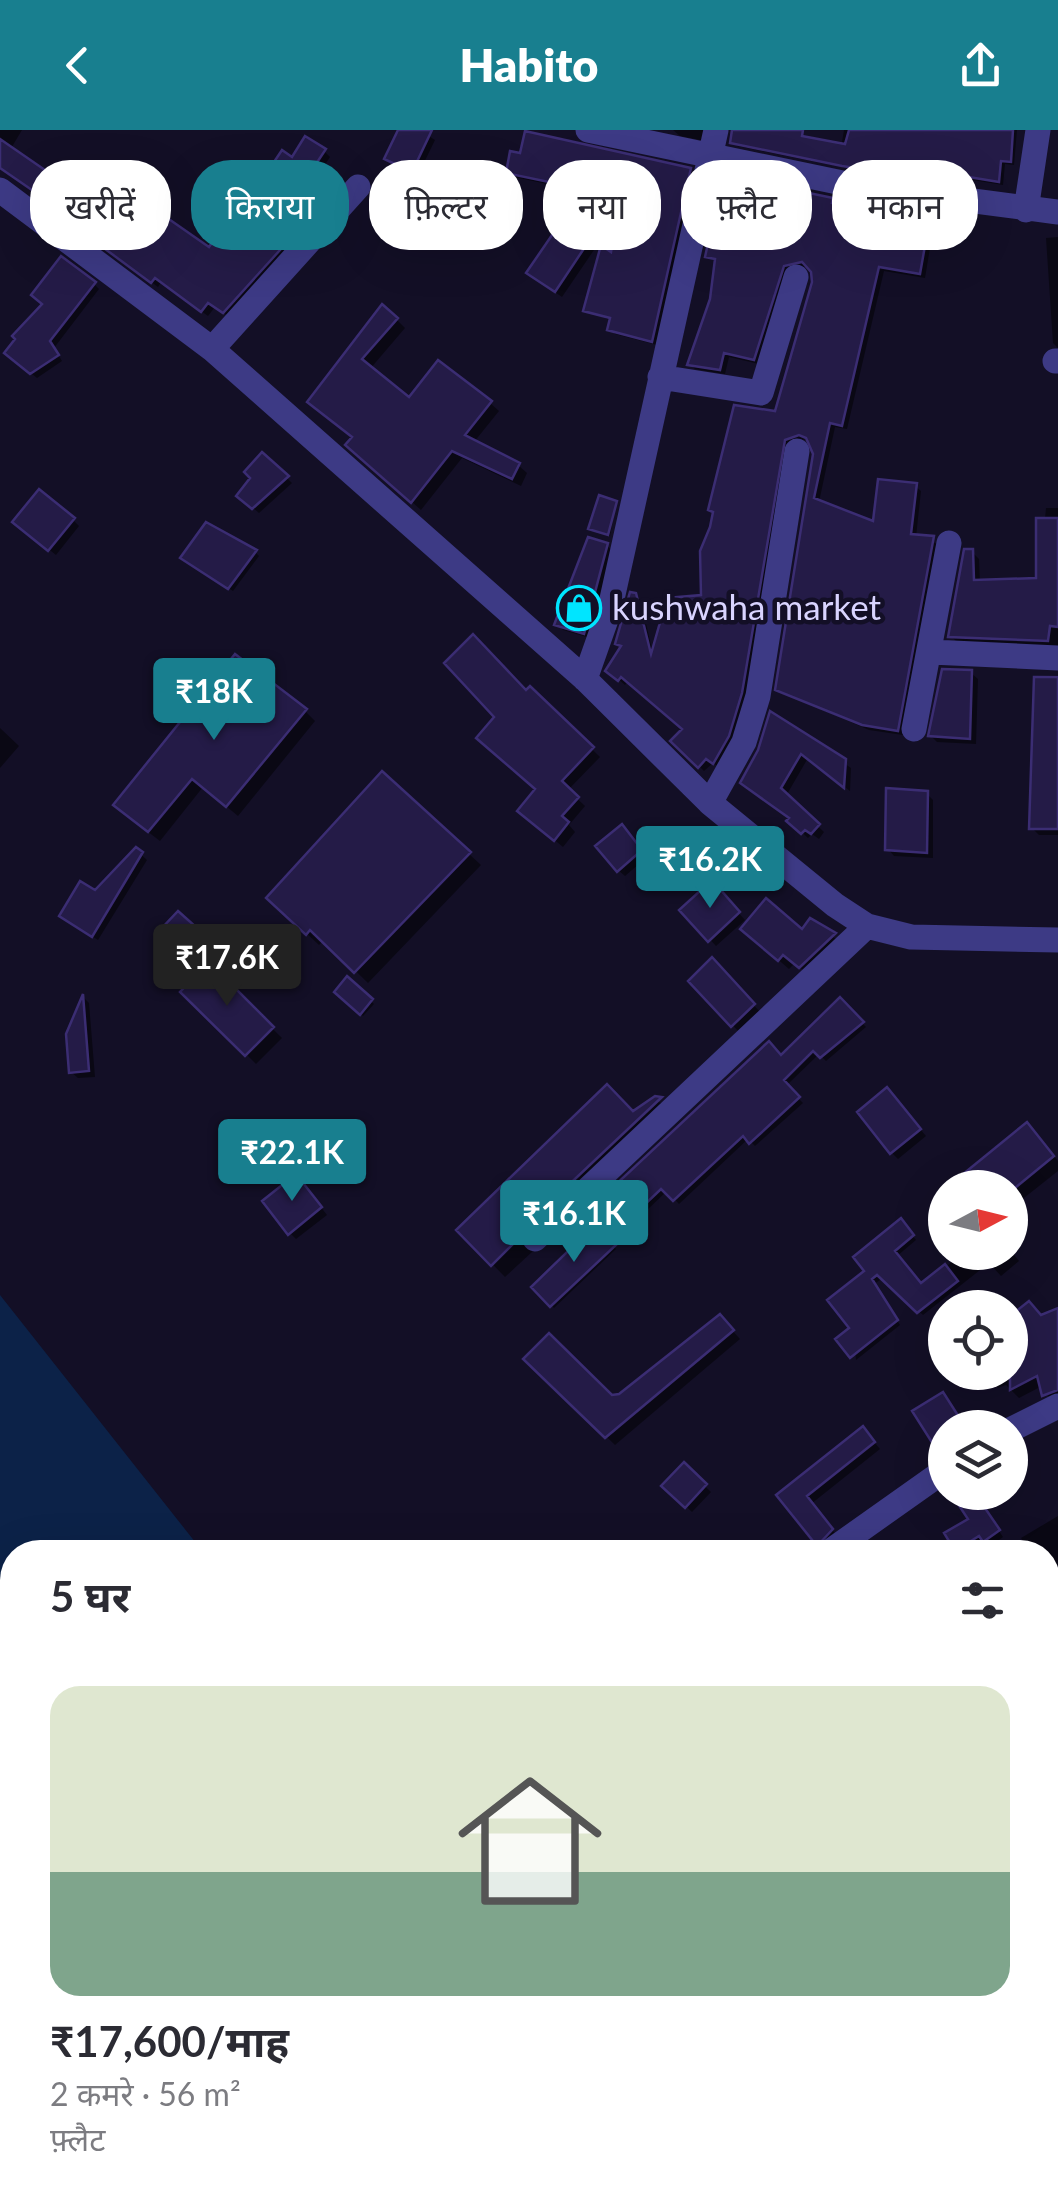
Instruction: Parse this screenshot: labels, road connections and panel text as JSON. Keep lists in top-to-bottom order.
{
  "places": {
    "shop": ["kushwaha market"]
  },
  "north": "right",
  "page": {
    "header": "Habito",
    "chip": [
      "खरीदें",
      "किराया",
      "फ़िल्टर",
      "नया",
      "फ़्लैट",
      "मकान"
    ],
    "price": [
      "₹18K",
      "₹16.2K",
      "₹17.6K",
      "₹22.1K",
      "₹16.1K"
    ],
    "heading": "5 घर",
    "list": [
      {
        "name": "₹17,600/माह",
        "note": "2 कमरे · 56 m² · फ़्लैट"
      }
    ]
  }
}
